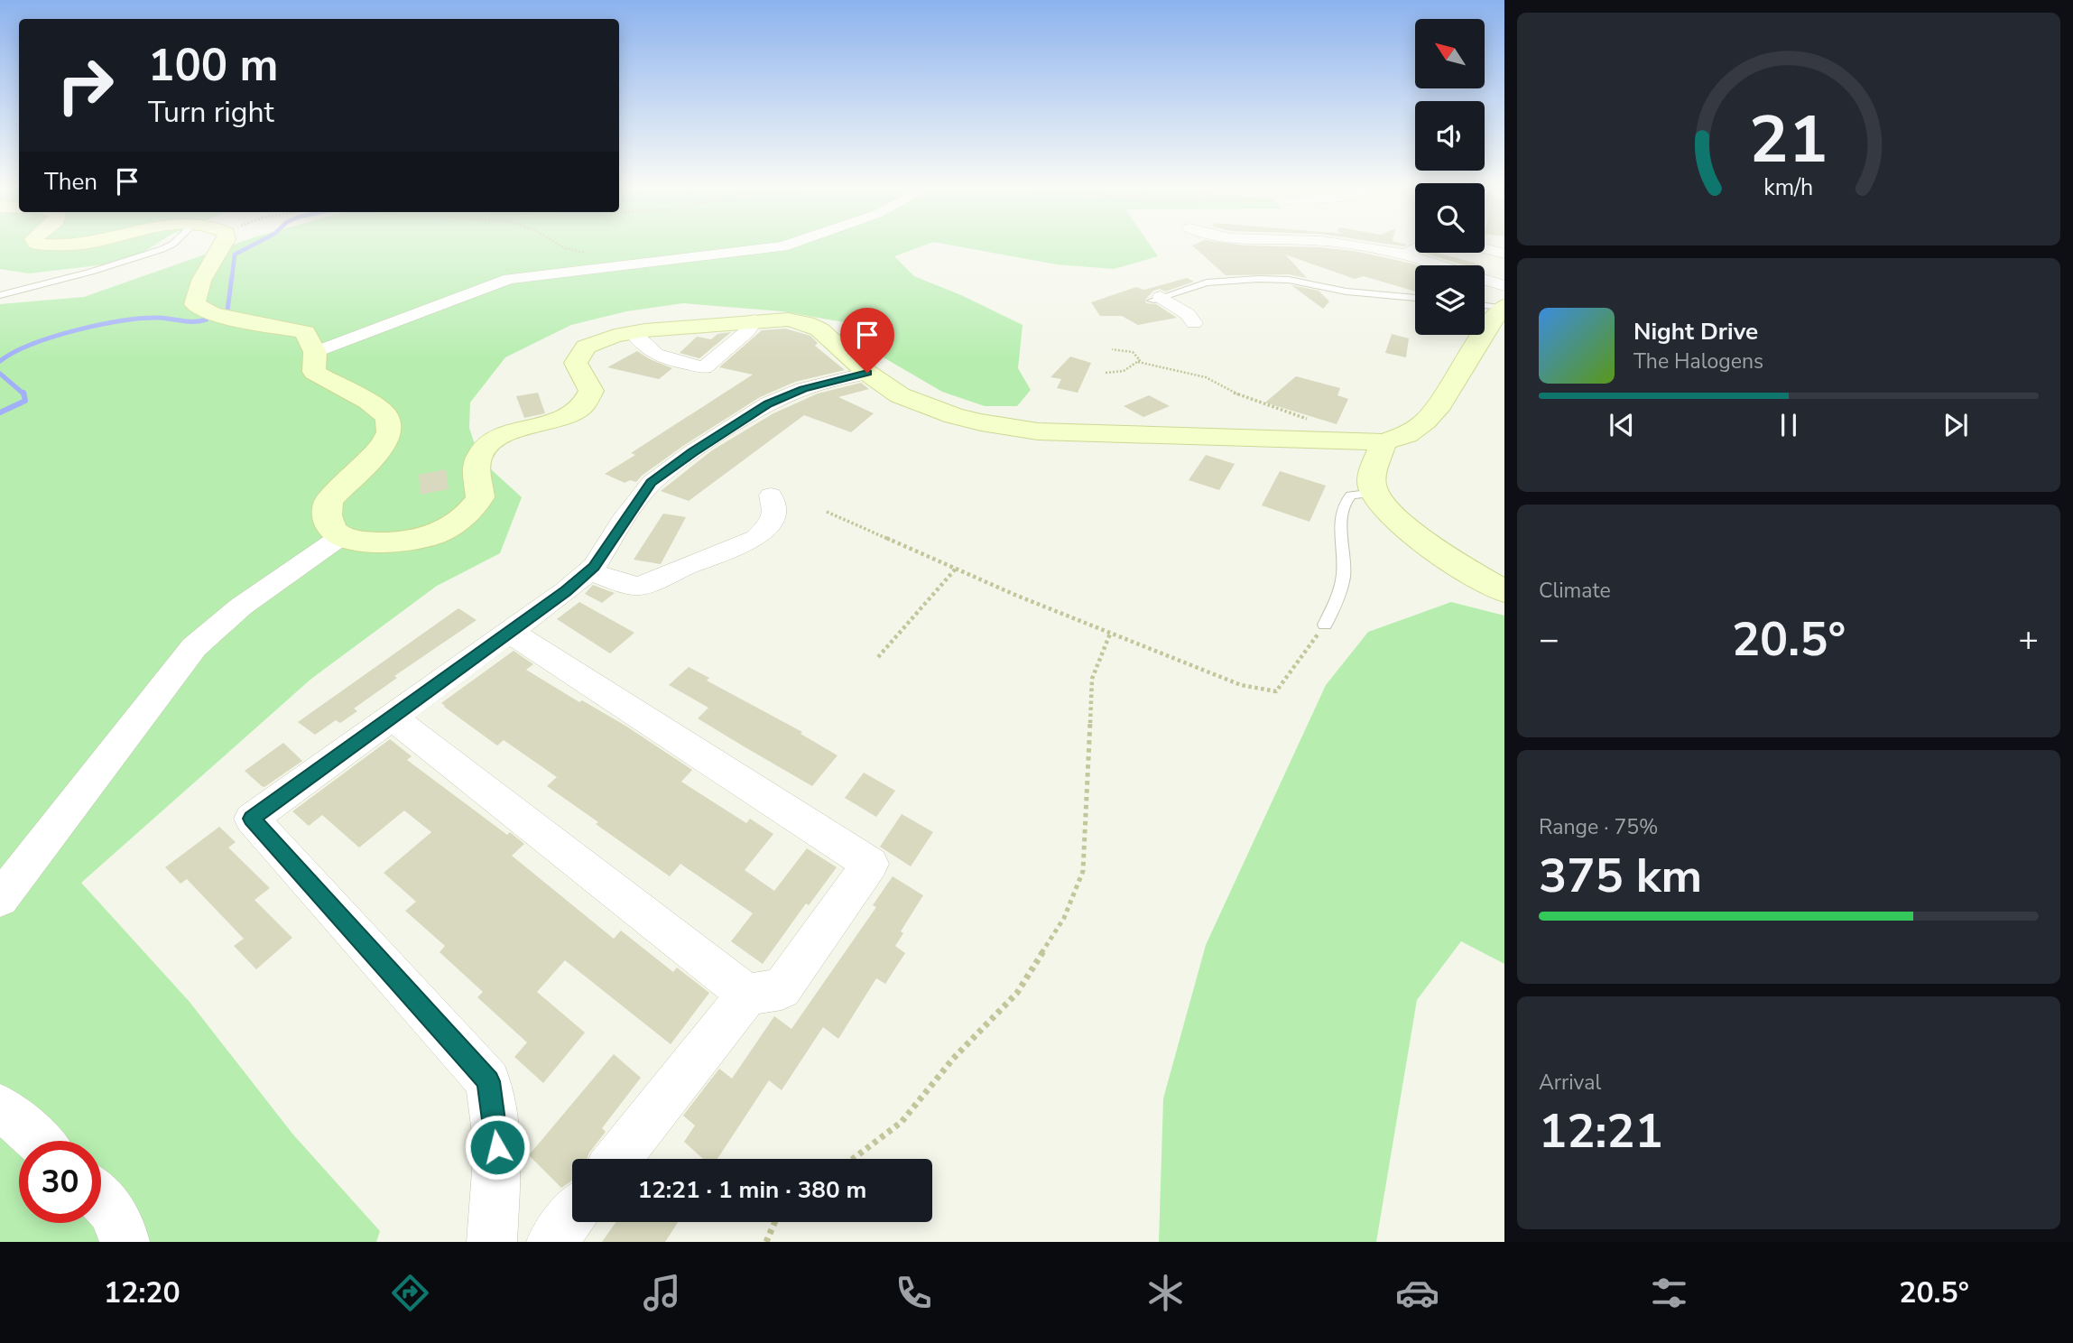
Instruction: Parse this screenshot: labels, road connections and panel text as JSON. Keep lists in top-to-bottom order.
{
  "north": "top left",
  "page": {
    "turn": ["100 m", "Turn right"],
    "then": "Then",
    "song": ["Night Drive", "The Halogens"],
    "tile": [
      "Climate",
      ["Range · 75%", "375 km"],
      ["Arrival", "12:21"]
    ],
    "heat": ["−", "20.5°", "+"],
    "limit": "30",
    "trip": "12:21 · 1 min · 380 m",
    "tabs": ["12:20", "20.5°"],
    "gauge": ["21", "km/h"]
  }
}
